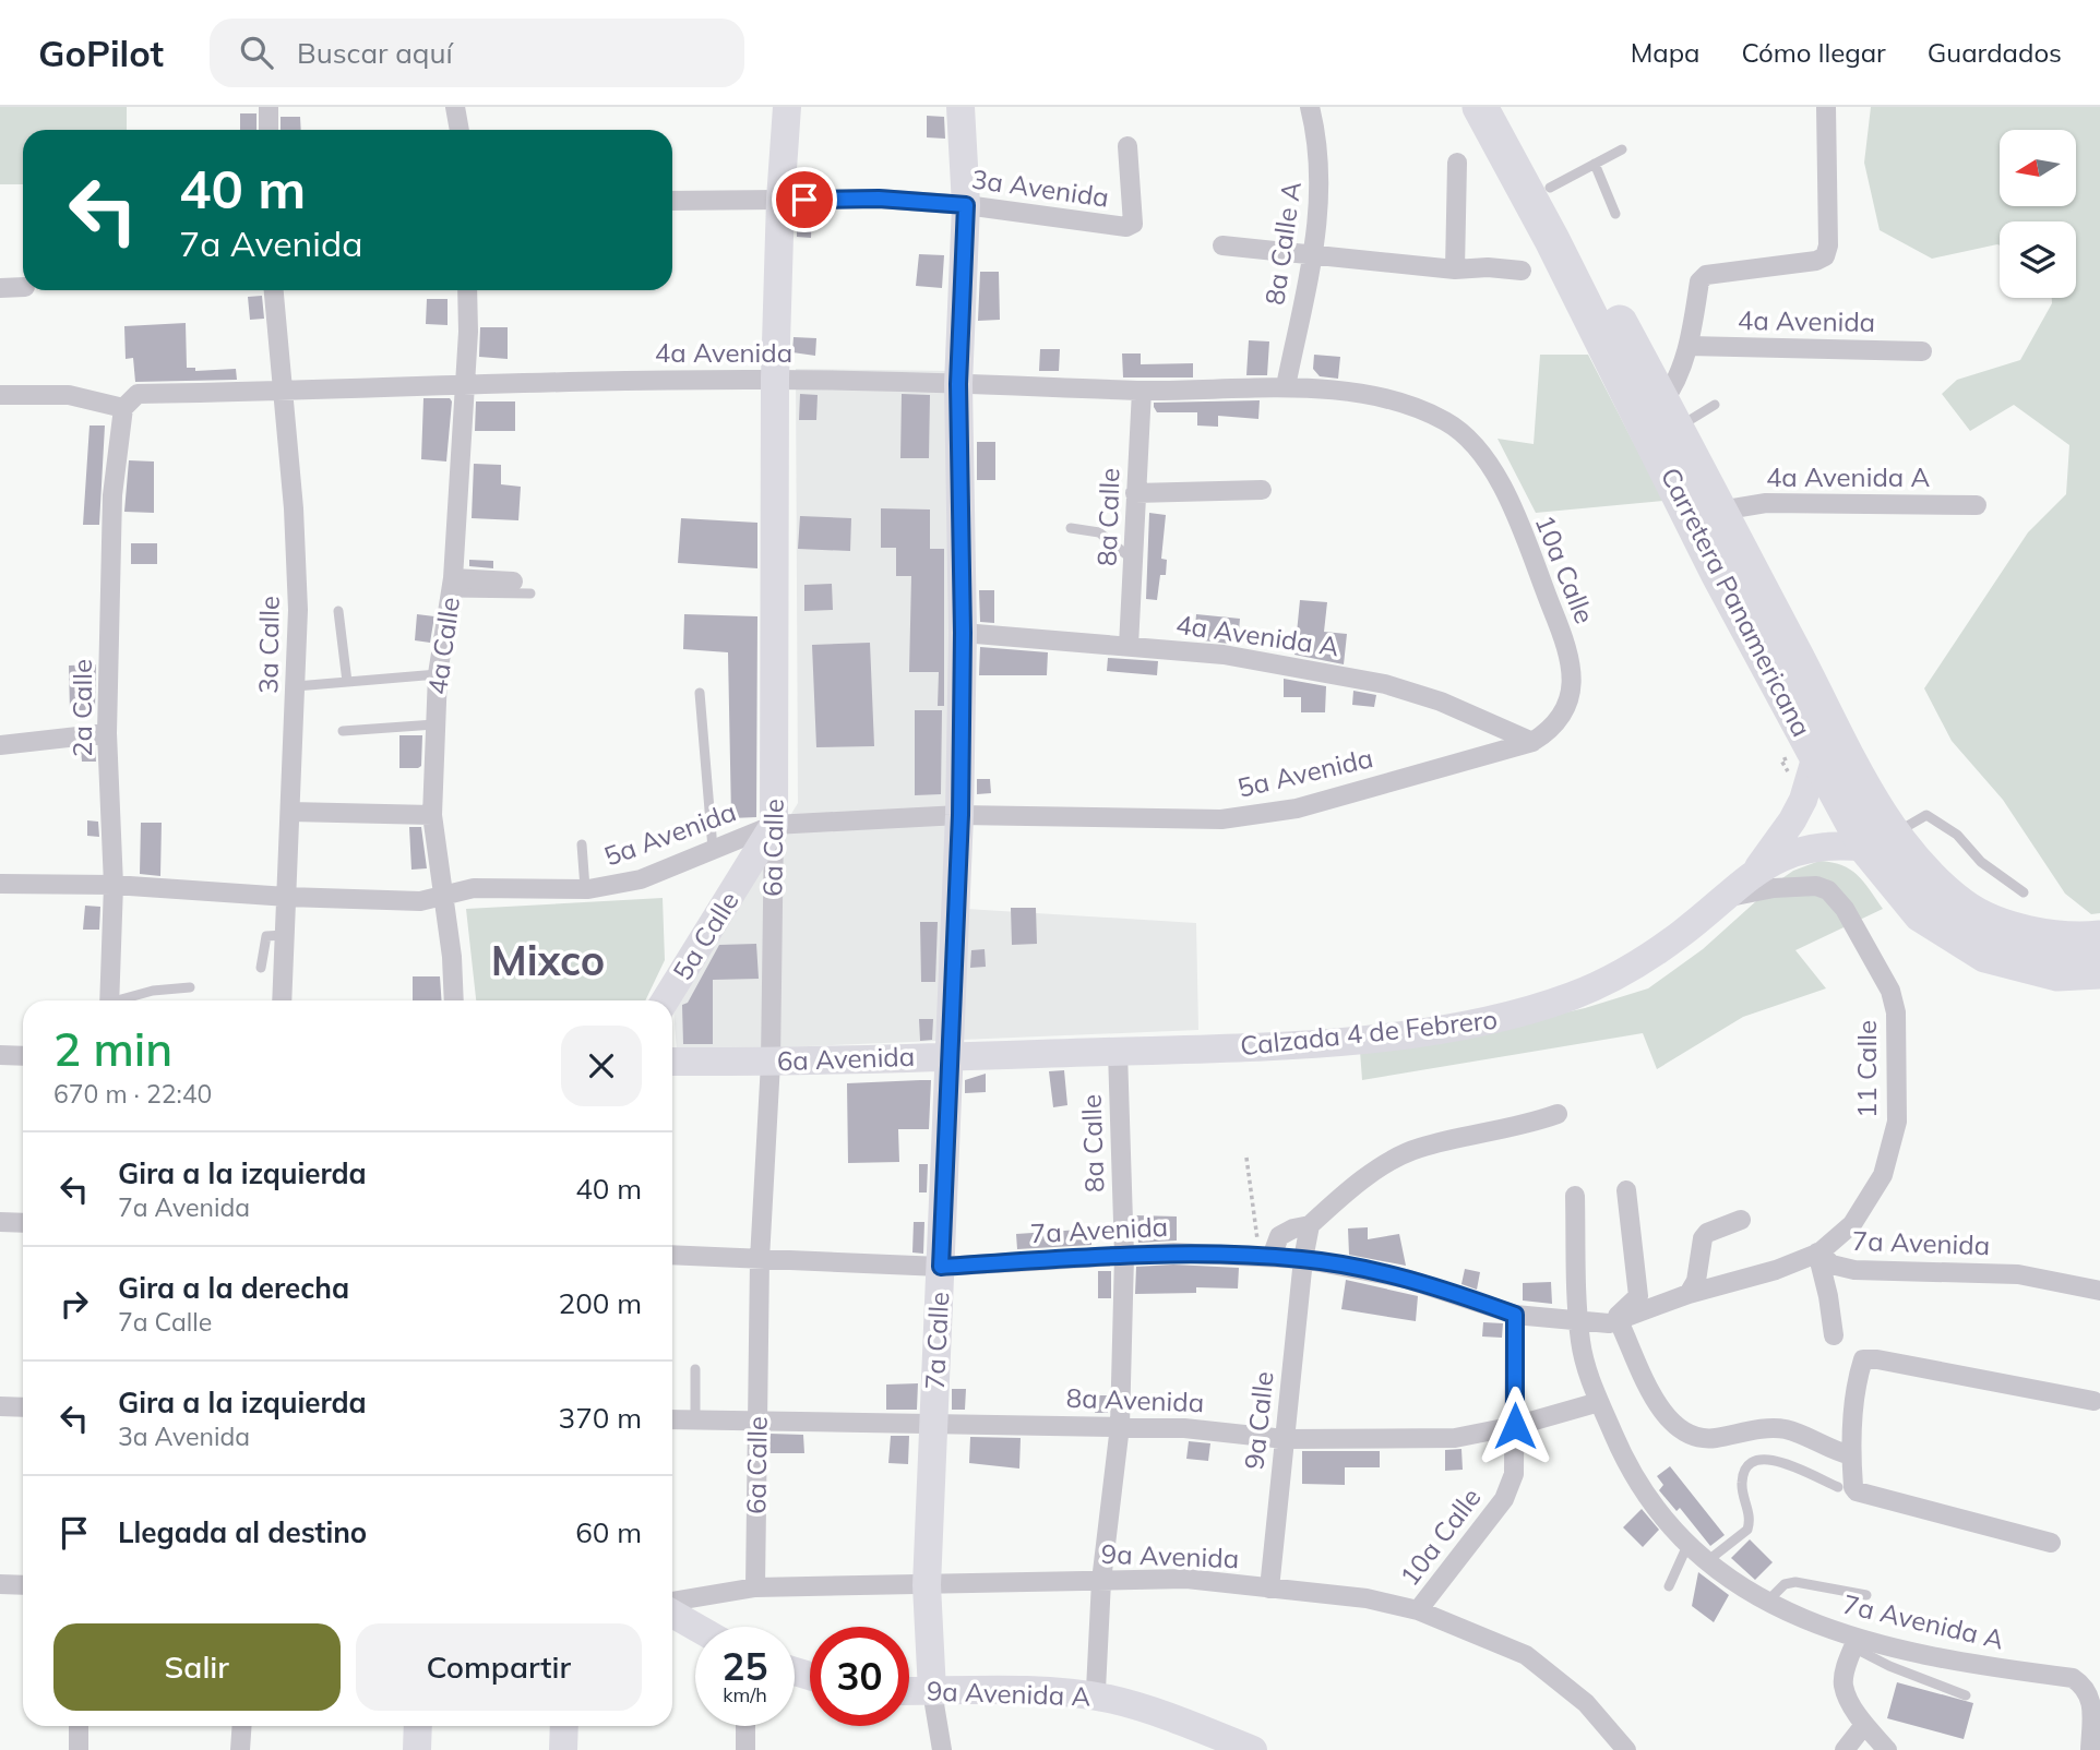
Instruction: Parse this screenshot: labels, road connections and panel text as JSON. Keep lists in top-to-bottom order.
{
  "streets": {
    "highway": ["Carretera Panamericana"],
    "street": [
      "3a Avenida",
      "8a Calle A",
      "4a Avenida",
      "4a Avenida A",
      "8a Calle",
      "10a Calle",
      "3a Calle",
      "4a Calle",
      "2a Calle",
      "5a Avenida",
      "6a Calle",
      "5a Calle",
      "Calzada 4 de Febrero",
      "6a Avenida",
      "11 Calle",
      "7a Avenida",
      "7a Calle",
      "8a Avenida",
      "9a Calle",
      "9a Avenida",
      "7a Avenida A",
      "9a Avenida A"
    ]
  },
  "crossings": [
    ["3a Avenida", "6a Calle"],
    ["3a Avenida", "7a Calle"],
    ["8a Calle A", "4a Avenida"],
    ["4a Avenida", "8a Calle"],
    ["4a Avenida", "10a Calle"],
    ["4a Avenida", "3a Calle"],
    ["4a Avenida", "4a Calle"],
    ["4a Avenida", "2a Calle"],
    ["4a Avenida", "6a Calle"],
    ["4a Avenida", "7a Calle"],
    ["4a Avenida A", "8a Calle"],
    ["4a Avenida A", "10a Calle"],
    ["4a Avenida A", "Carretera Panamericana"],
    ["4a Avenida A", "5a Avenida"],
    ["4a Avenida A", "7a Calle"],
    ["8a Calle", "Calzada 4 de Febrero"],
    ["8a Calle", "6a Avenida"],
    ["8a Calle", "7a Avenida"],
    ["8a Calle", "8a Avenida"],
    ["8a Calle", "9a Avenida"],
    ["10a Calle", "5a Avenida"],
    ["10a Calle", "7a Avenida"],
    ["10a Calle", "8a Avenida"],
    ["10a Calle", "9a Avenida"],
    ["Carretera Panamericana", "Calzada 4 de Febrero"],
    ["3a Calle", "5a Avenida"],
    ["4a Calle", "5a Avenida"],
    ["2a Calle", "5a Avenida"],
    ["5a Avenida", "6a Calle"],
    ["5a Avenida", "5a Calle"],
    ["5a Avenida", "7a Calle"],
    ["6a Calle", "5a Calle"],
    ["6a Calle", "6a Avenida"],
    ["6a Calle", "7a Avenida"],
    ["6a Calle", "8a Avenida"],
    ["6a Calle", "9a Avenida"],
    ["Calzada 4 de Febrero", "6a Avenida"],
    ["Calzada 4 de Febrero", "11 Calle"],
    ["6a Avenida", "7a Calle"],
    ["11 Calle", "7a Avenida"],
    ["7a Avenida", "7a Calle"],
    ["7a Avenida", "9a Calle"],
    ["7a Calle", "8a Avenida"],
    ["7a Calle", "9a Avenida"],
    ["7a Calle", "9a Avenida A"],
    ["8a Avenida", "9a Calle"],
    ["9a Calle", "9a Avenida"]
  ],
  "districts": ["Mixco"],
  "north": "left",
  "page": {
    "header": "GoPilot",
    "search": "Buscar aquí",
    "nav": ["Mapa", "Cómo llegar", "Guardados"],
    "turn": ["40 m", "7a Avenida"],
    "heading": ["2 min", "670 m · 22:40"],
    "list": [
      {
        "name": "Gira a la izquierda",
        "note": "7a Avenida",
        "value": "40 m"
      },
      {
        "name": "Gira a la derecha",
        "note": "7a Calle",
        "value": "200 m"
      },
      {
        "name": "Gira a la izquierda",
        "note": "3a Avenida",
        "value": "370 m"
      },
      {
        "name": "Llegada al destino",
        "value": "60 m"
      }
    ],
    "buttons": ["Salir", "Compartir"],
    "speed": "25 km/h",
    "limit": "30"
  }
}
